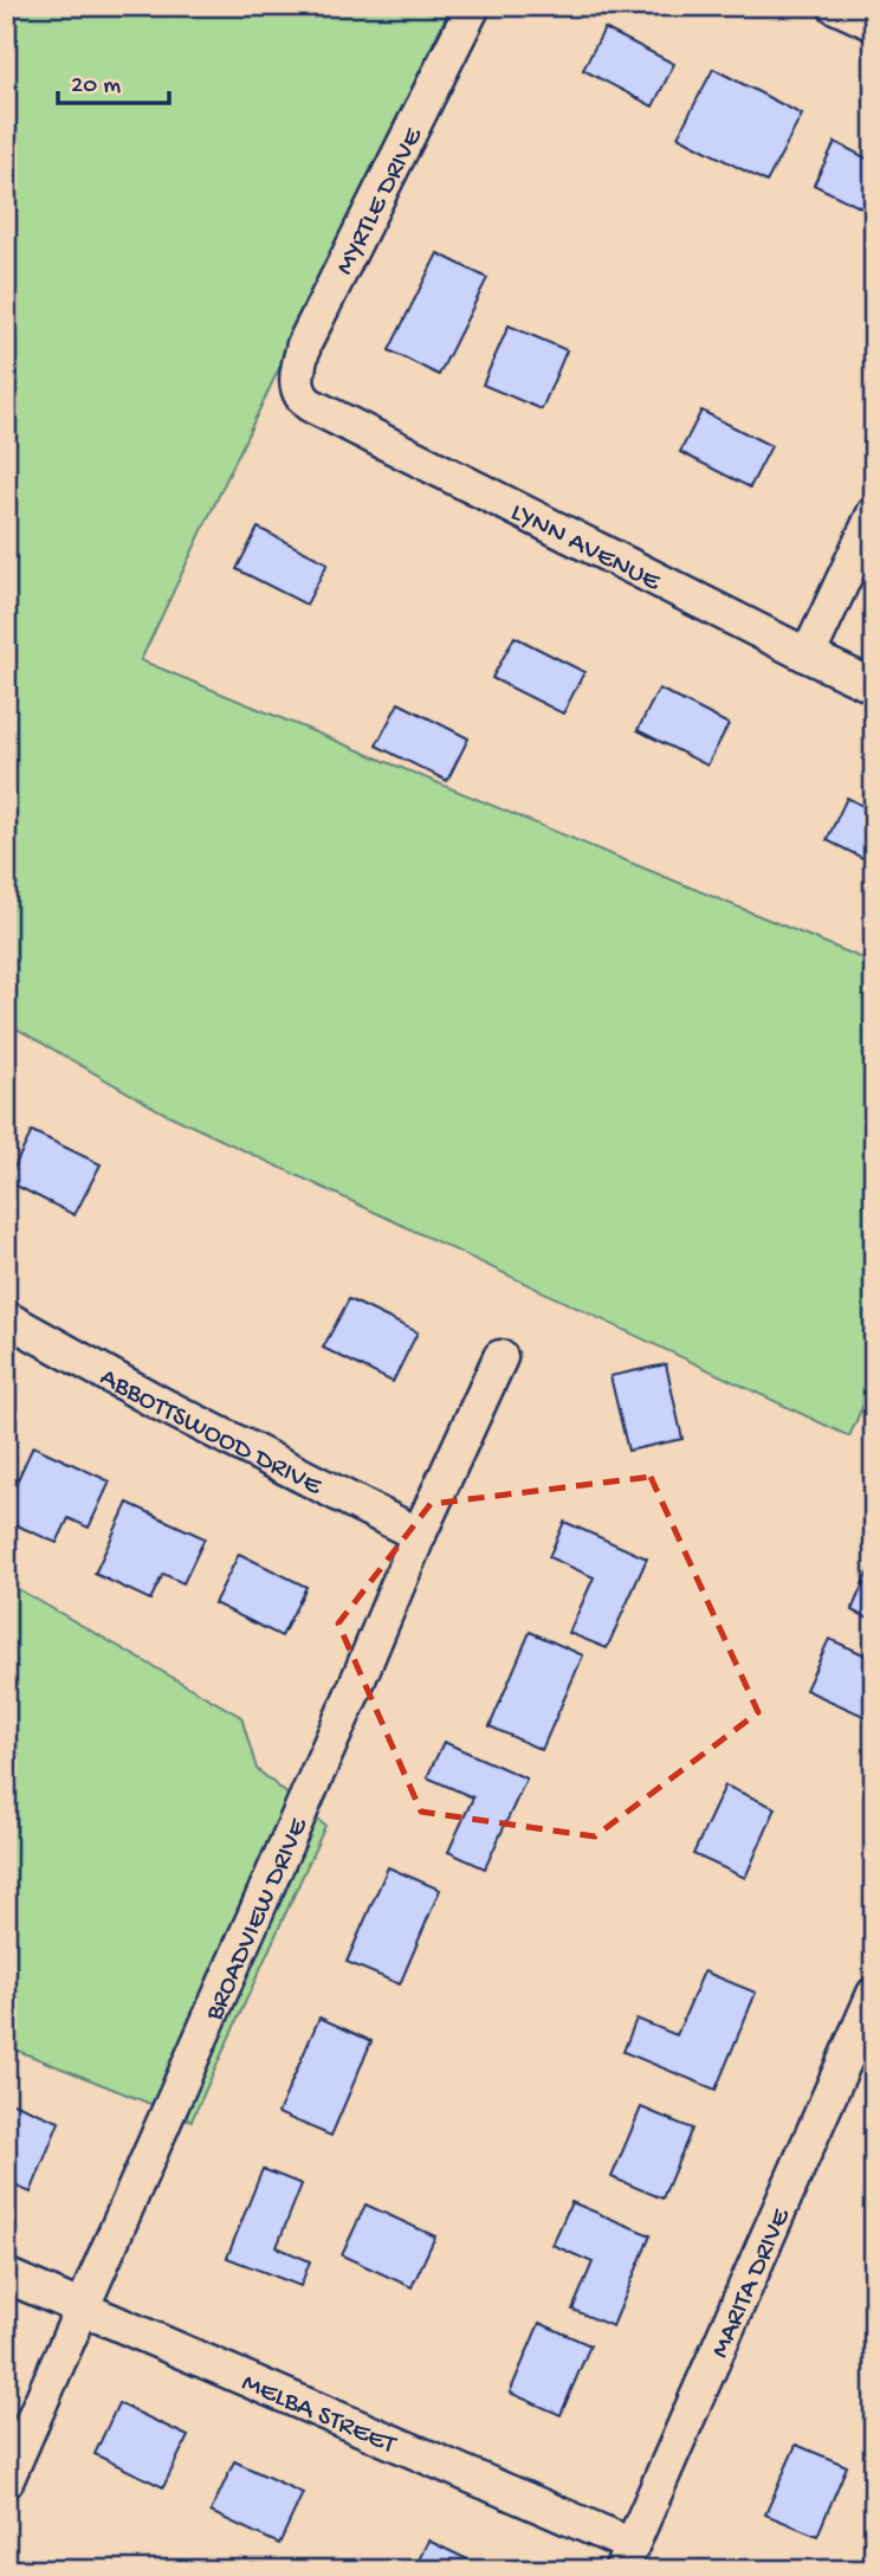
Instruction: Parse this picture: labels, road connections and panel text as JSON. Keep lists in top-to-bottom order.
{
  "streets": {
    "street": [
      "MYRTLE DRIVE",
      "LYNN AVENUE",
      "ABBOTTSWOOD DRIVE",
      "BROADVIEW DRIVE",
      "MARITA DRIVE",
      "MELBA STREET"
    ]
  },
  "crossings": [
    ["MYRTLE DRIVE", "LYNN AVENUE"],
    ["ABBOTTSWOOD DRIVE", "BROADVIEW DRIVE"],
    ["BROADVIEW DRIVE", "MELBA STREET"],
    ["MARITA DRIVE", "MELBA STREET"]
  ],
  "scale_bar": "20 m"
}
